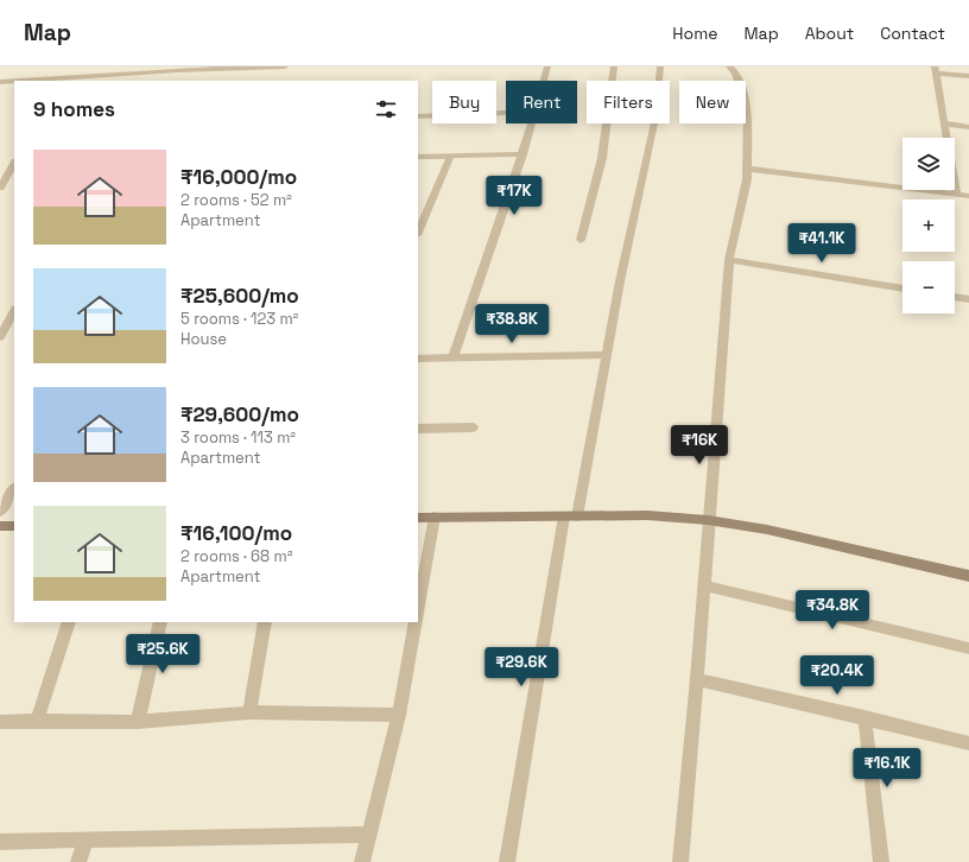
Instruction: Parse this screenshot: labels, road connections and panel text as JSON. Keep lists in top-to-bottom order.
{
  "page": {
    "header": "Map",
    "nav": [
      "Home",
      "Map",
      "About",
      "Contact"
    ],
    "chip": [
      "Buy",
      "Rent",
      "Filters",
      "New"
    ],
    "heading": "9 homes",
    "map_buttons": ["+", "−"],
    "list": [
      {
        "name": "₹16,000/mo",
        "note": "2 rooms · 52 m² · Apartment"
      },
      {
        "name": "₹25,600/mo",
        "note": "5 rooms · 123 m² · House"
      },
      {
        "name": "₹29,600/mo",
        "note": "3 rooms · 113 m² · Apartment"
      },
      {
        "name": "₹16,100/mo",
        "note": "2 rooms · 68 m² · Apartment"
      }
    ],
    "price": [
      "₹17K",
      "₹41.1K",
      "₹38.8K",
      "₹16K",
      "₹34.8K",
      "₹25.6K",
      "₹29.6K",
      "₹20.4K",
      "₹16.1K"
    ]
  }
}
